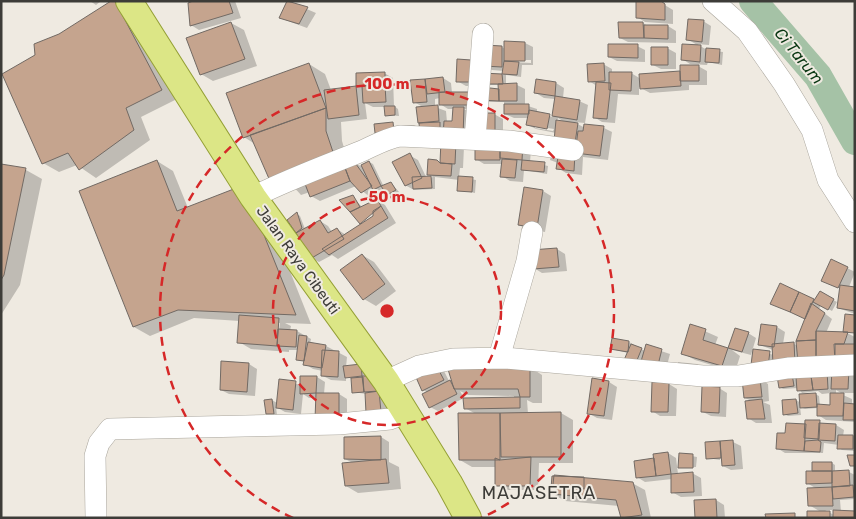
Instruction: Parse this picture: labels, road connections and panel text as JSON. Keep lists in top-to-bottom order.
{
  "streets": {
    "main road": ["Jalan Raya Cibeuti"]
  },
  "districts": ["MAJASETRA"],
  "water": ["Ci Tarum"],
  "rings": ["100 m", "50 m"]
}
